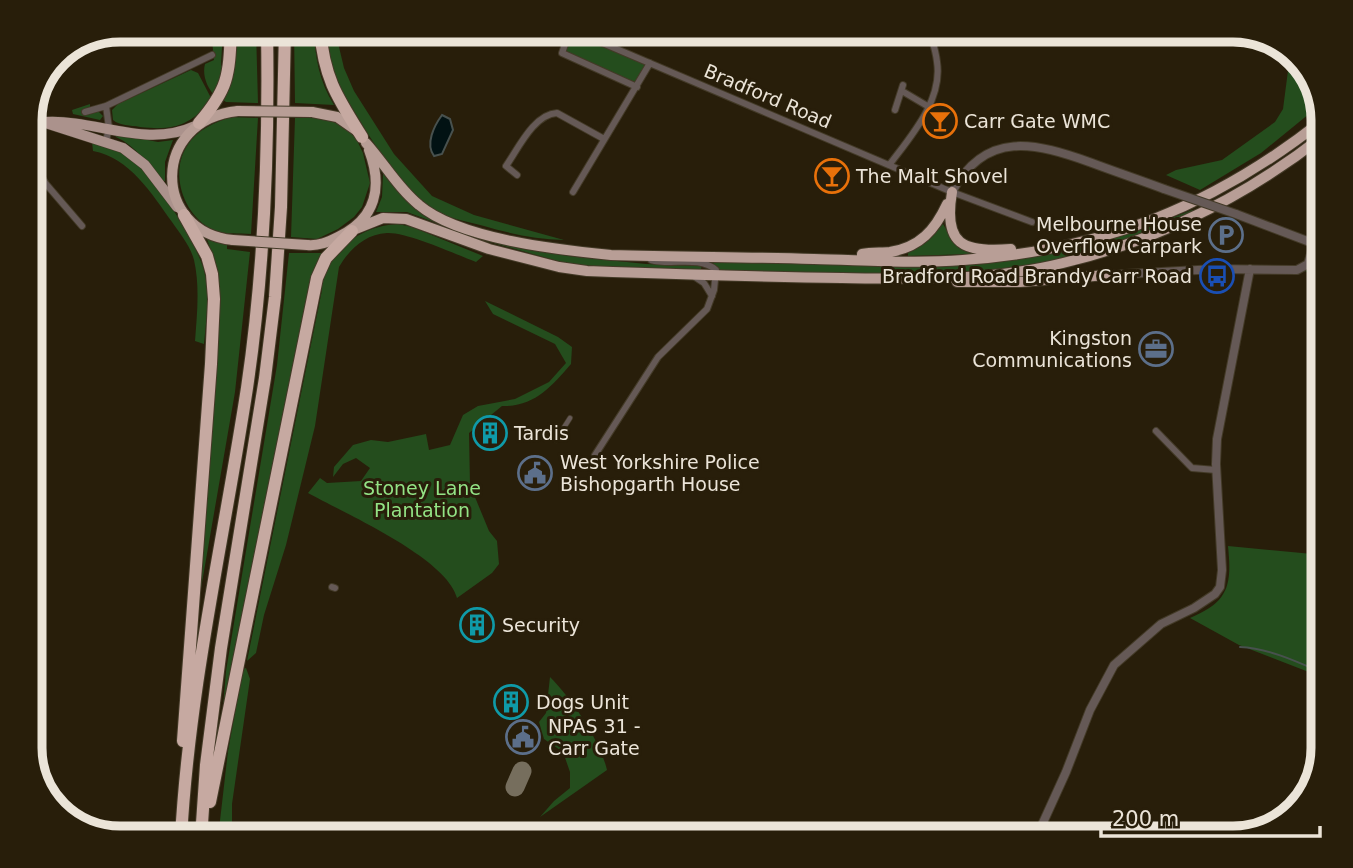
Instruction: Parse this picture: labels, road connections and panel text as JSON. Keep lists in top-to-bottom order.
{
  "streets": {
    "street": ["Bradford Road"]
  },
  "parks": ["Stoney Lane Plantation"],
  "places": {
    "bar": ["Carr Gate WMC", "The Malt Shovel"],
    "parking": ["Melbourne House Overflow Carpark"],
    "bus stop": ["Bradford Road Brandy Carr Road"],
    "office": ["Kingston Communications"],
    "building": ["Tardis", "Security", "Dogs Unit"],
    "public building": ["West Yorkshire Police Bishopgarth House", "NPAS 31 - Carr Gate"]
  },
  "scale_bar": "200 m"
}
